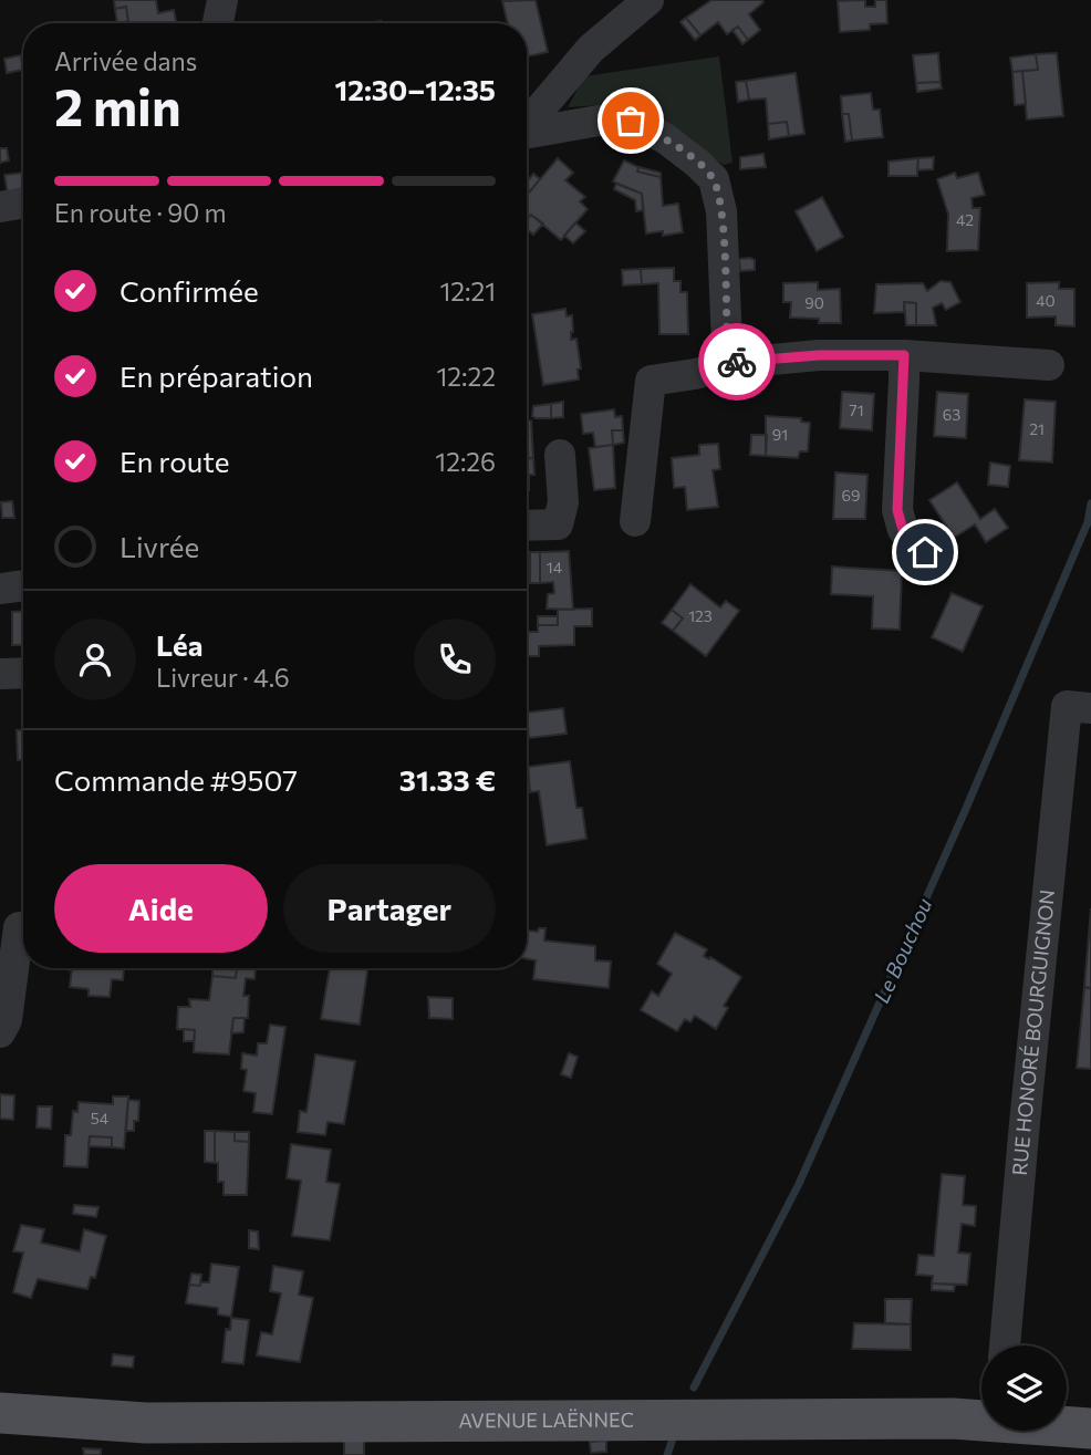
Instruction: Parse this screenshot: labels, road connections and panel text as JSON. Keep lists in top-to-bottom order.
{
  "streets": {
    "main road": ["AVENUE LAËNNEC"],
    "street": ["RUE HONORÉ BOURGUIGNON"]
  },
  "water": ["Le Bouchou"],
  "house_numbers": [
    "42",
    "40",
    "90",
    "71",
    "63",
    "21",
    "91",
    "69",
    "14",
    "123",
    "54"
  ],
  "page": {
    "heading": ["2 min", "Arrivée dans", "12:30–12:35"],
    "panel": [
      "Léa",
      "Livreur · 4.6",
      "Commande #9507",
      "31.33 €"
    ],
    "bar": "En route · 90 m",
    "list": [
      ["Confirmée", "12:21"],
      ["En préparation", "12:22"],
      ["En route", "12:26"],
      "Livrée"
    ],
    "buttons": ["Aide", "Partager"]
  }
}
